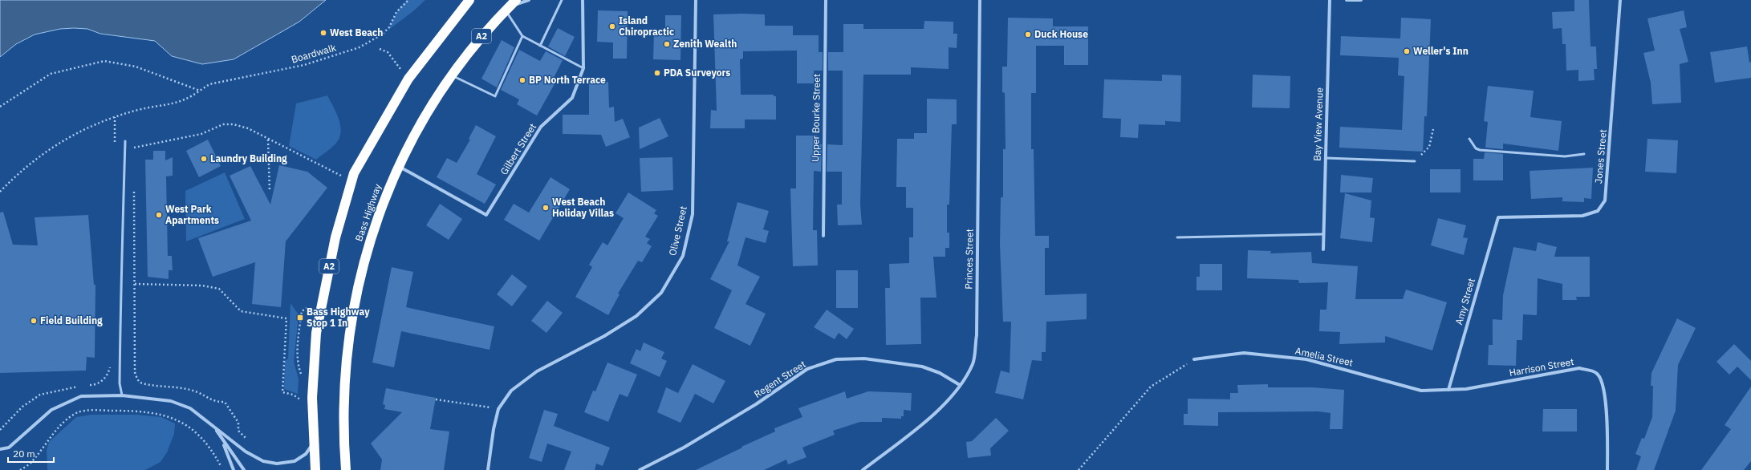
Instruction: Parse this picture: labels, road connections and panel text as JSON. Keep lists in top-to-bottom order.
{
  "streets": {
    "highway": ["A2", "Bass Highway"],
    "street": [
      "Upper Bourke Street",
      "Bay View Avenue",
      "Gilbert Street",
      "Jones Street",
      "Olive Street",
      "Princes Street",
      "Amy Street",
      "Amelia Street",
      "Harrison Street",
      "Regent Street"
    ],
    "path": ["Boardwalk"]
  },
  "crossings": [
    ["Gilbert Street", "Bass Highway"],
    ["Jones Street", "Amy Street"],
    ["Princes Street", "Regent Street"],
    ["Amy Street", "Amelia Street"],
    ["Amy Street", "Harrison Street"],
    ["Amelia Street", "Harrison Street"]
  ],
  "places": {
    "other": [
      "Island Chiropractic",
      "West Beach",
      "Duck House",
      "Zenith Wealth",
      "Weller's Inn",
      "PDA Surveyors",
      "BP North Terrace",
      "Laundry Building",
      "West Beach Holiday Villas",
      "West Park Apartments",
      "Field Building"
    ],
    "transit": ["Bass Highway Stop 1 In"]
  },
  "scale_bar": "20 m"
}
